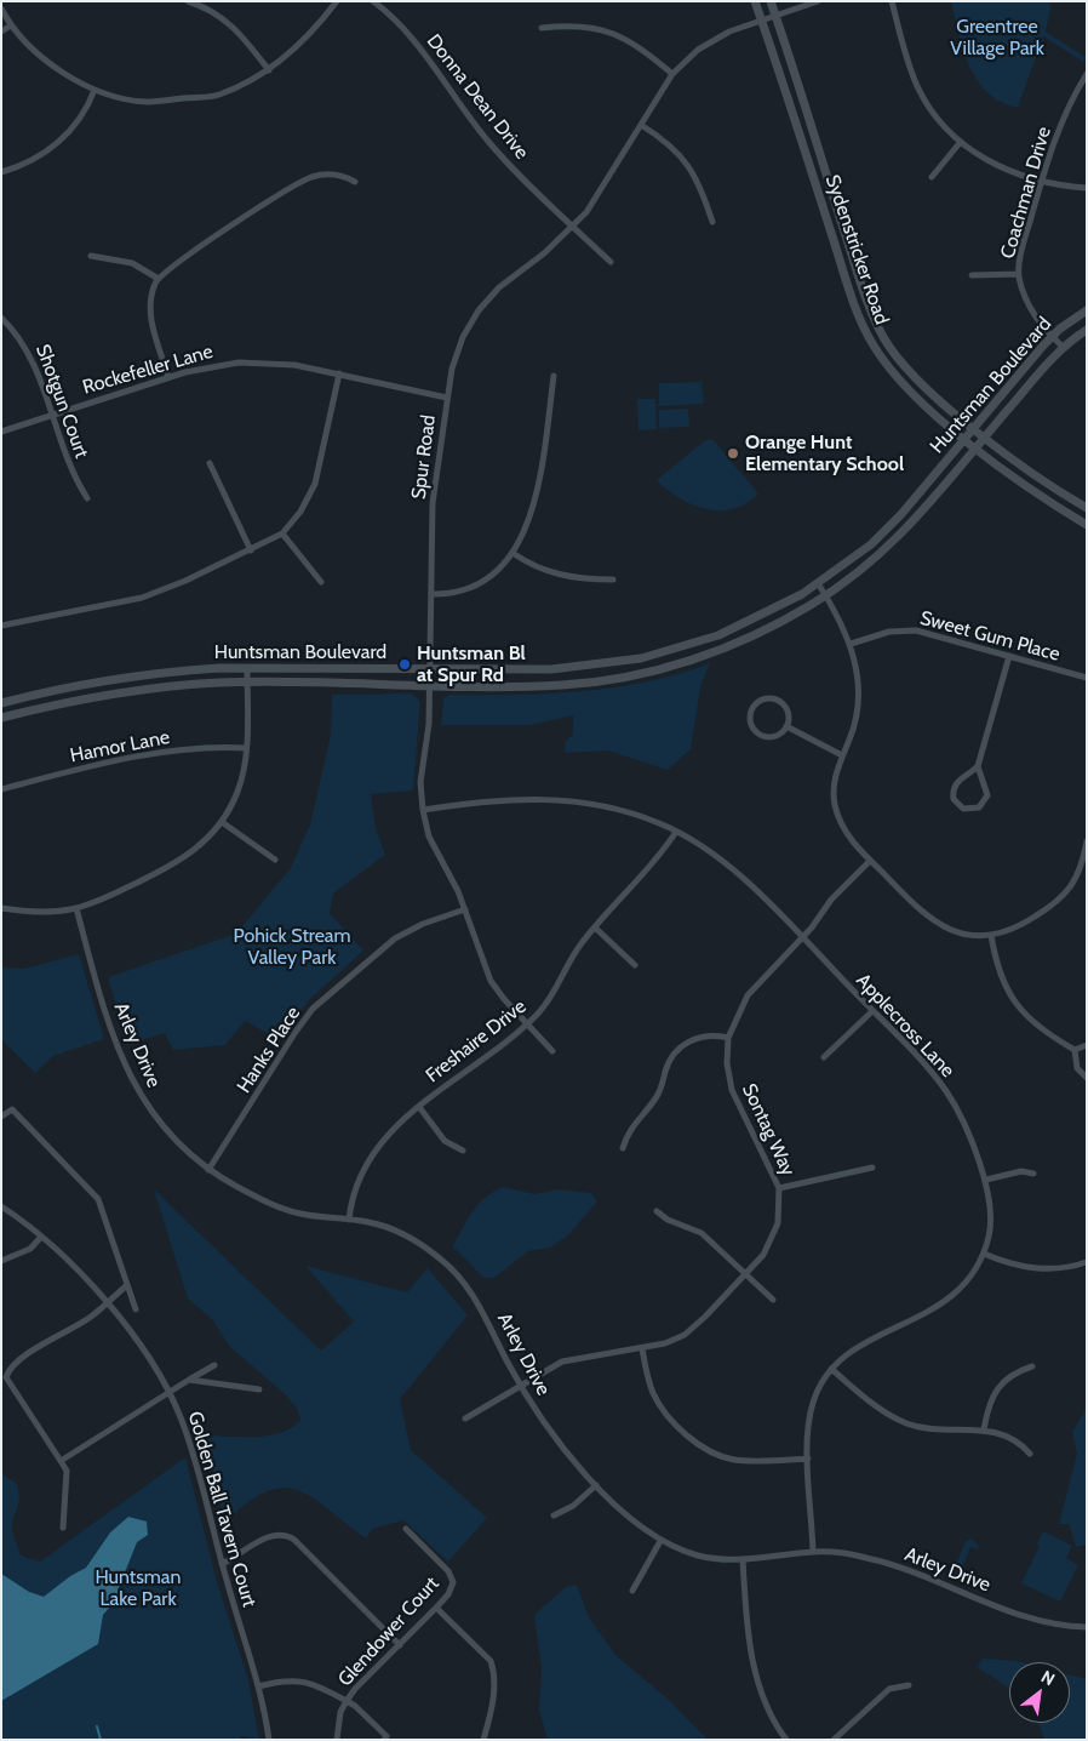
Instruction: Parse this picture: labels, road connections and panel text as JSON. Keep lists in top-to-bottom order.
{
  "streets": {
    "street": [
      "Donna Dean Drive",
      "Coachman Drive",
      "Sydenstricker Road",
      "Rockefeller Lane",
      "Huntsman Boulevard",
      "Shotgun Court",
      "Spur Road",
      "Sweet Gum Place",
      "Hamor Lane",
      "Applecross Lane",
      "Freshaire Drive",
      "Arley Drive",
      "Hanks Place",
      "Sontag Way",
      "Golden Ball Tavern Court",
      "Glendower Court"
    ]
  },
  "crossings": [
    ["Donna Dean Drive", "Spur Road"],
    ["Coachman Drive", "Huntsman Boulevard"],
    ["Sydenstricker Road", "Huntsman Boulevard"],
    ["Sydenstricker Road", "Spur Road"],
    ["Rockefeller Lane", "Shotgun Court"],
    ["Rockefeller Lane", "Spur Road"],
    ["Huntsman Boulevard", "Spur Road"],
    ["Spur Road", "Applecross Lane"],
    ["Spur Road", "Freshaire Drive"],
    ["Spur Road", "Hanks Place"],
    ["Applecross Lane", "Freshaire Drive"],
    ["Applecross Lane", "Arley Drive"],
    ["Applecross Lane", "Sontag Way"],
    ["Freshaire Drive", "Arley Drive"],
    ["Arley Drive", "Hanks Place"],
    ["Arley Drive", "Sontag Way"]
  ],
  "parks": ["Greentree Village Park", "Pohick Stream Valley Park", "Huntsman Lake Park"],
  "places": ["Orange Hunt Elementary School", "Huntsman Bl at Spur Rd"],
  "north": "top right"
}
